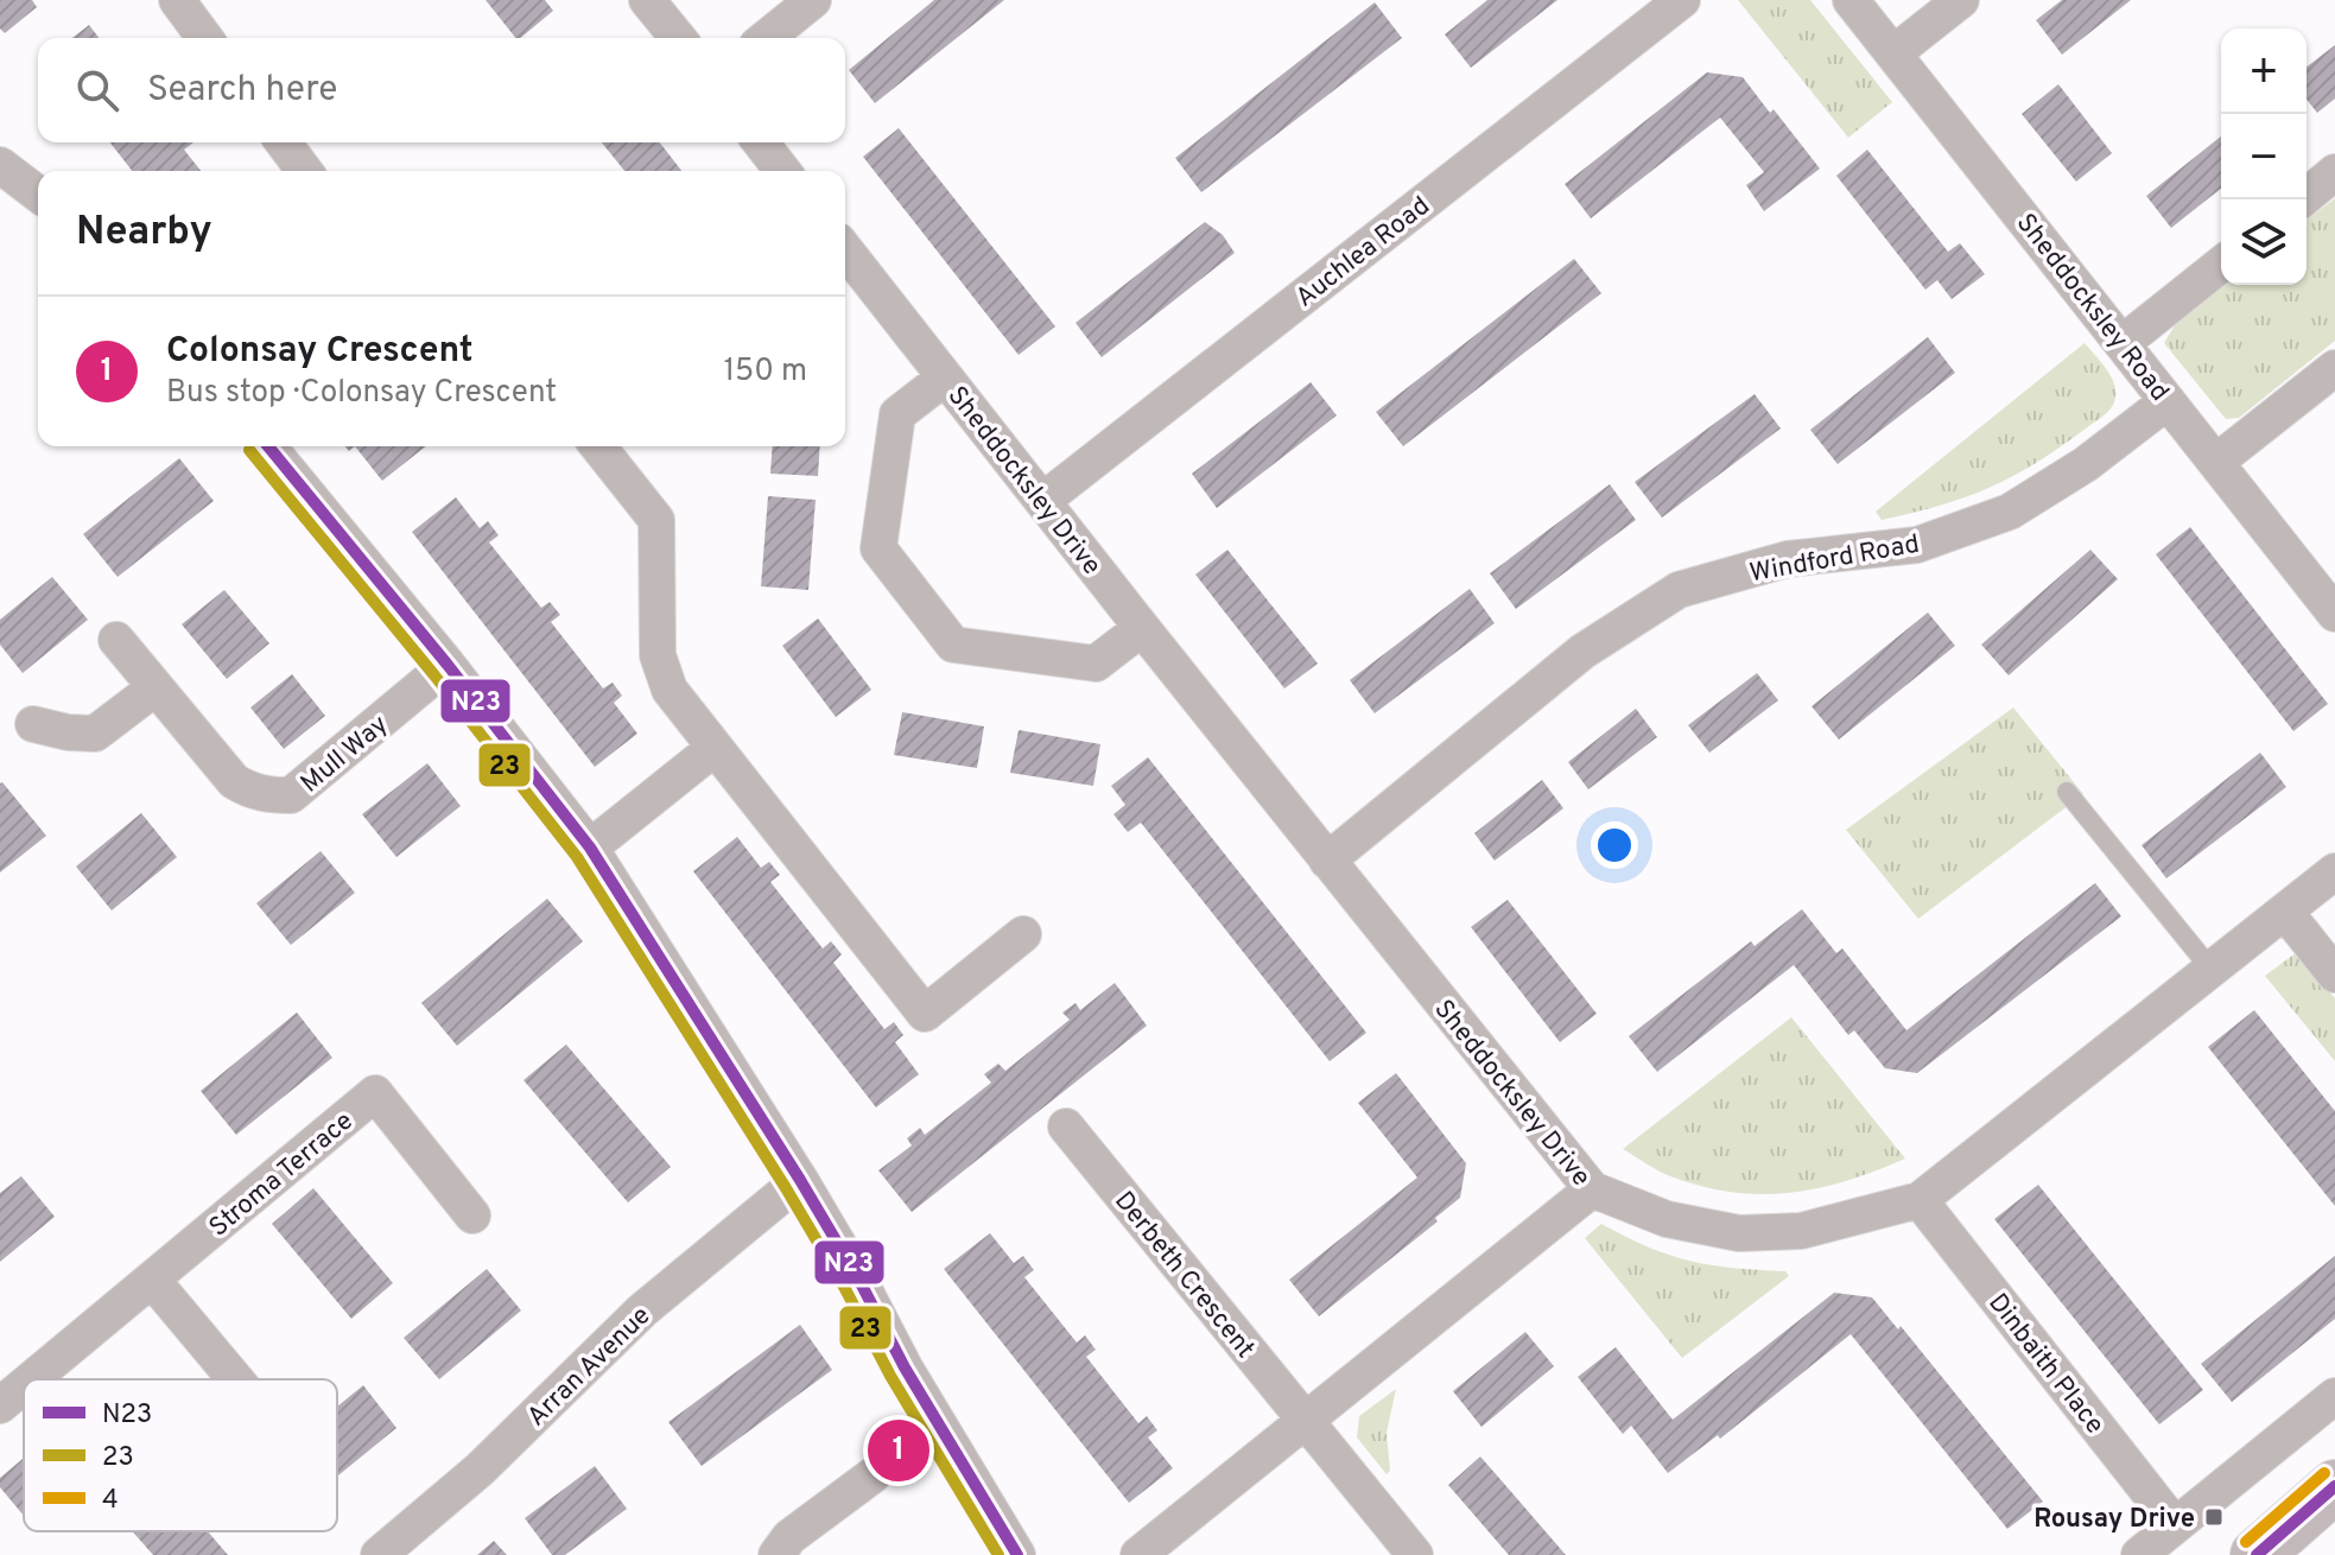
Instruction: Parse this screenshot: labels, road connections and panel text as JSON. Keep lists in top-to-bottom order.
{
  "streets": {
    "street": [
      "Auchlea Road",
      "Sheddocksley Road",
      "Sheddocksley Drive",
      "Windford Road",
      "Mull Way",
      "Stroma Terrace",
      "Derbeth Crescent",
      "Dinbaith Place",
      "Arran Avenue"
    ]
  },
  "crossings": [
    ["Auchlea Road", "Sheddocksley Drive"],
    ["Sheddocksley Road", "Windford Road"],
    ["Sheddocksley Drive", "Windford Road"],
    ["Sheddocksley Drive", "Dinbaith Place"]
  ],
  "places": {
    "transit": ["Rousay Drive"]
  },
  "lines": ["transit line N23", "transit line 23", "transit line 4"],
  "legend": ["N23", "23", "4"],
  "page": {
    "map_buttons": ["+", "−"],
    "search": "Search here",
    "heading": "Nearby",
    "list": [
      {
        "mark": "1",
        "name": "Colonsay Crescent",
        "note": "Bus stop · Colonsay Crescent",
        "value": "150 m"
      }
    ],
    "pins": "1"
  }
}
